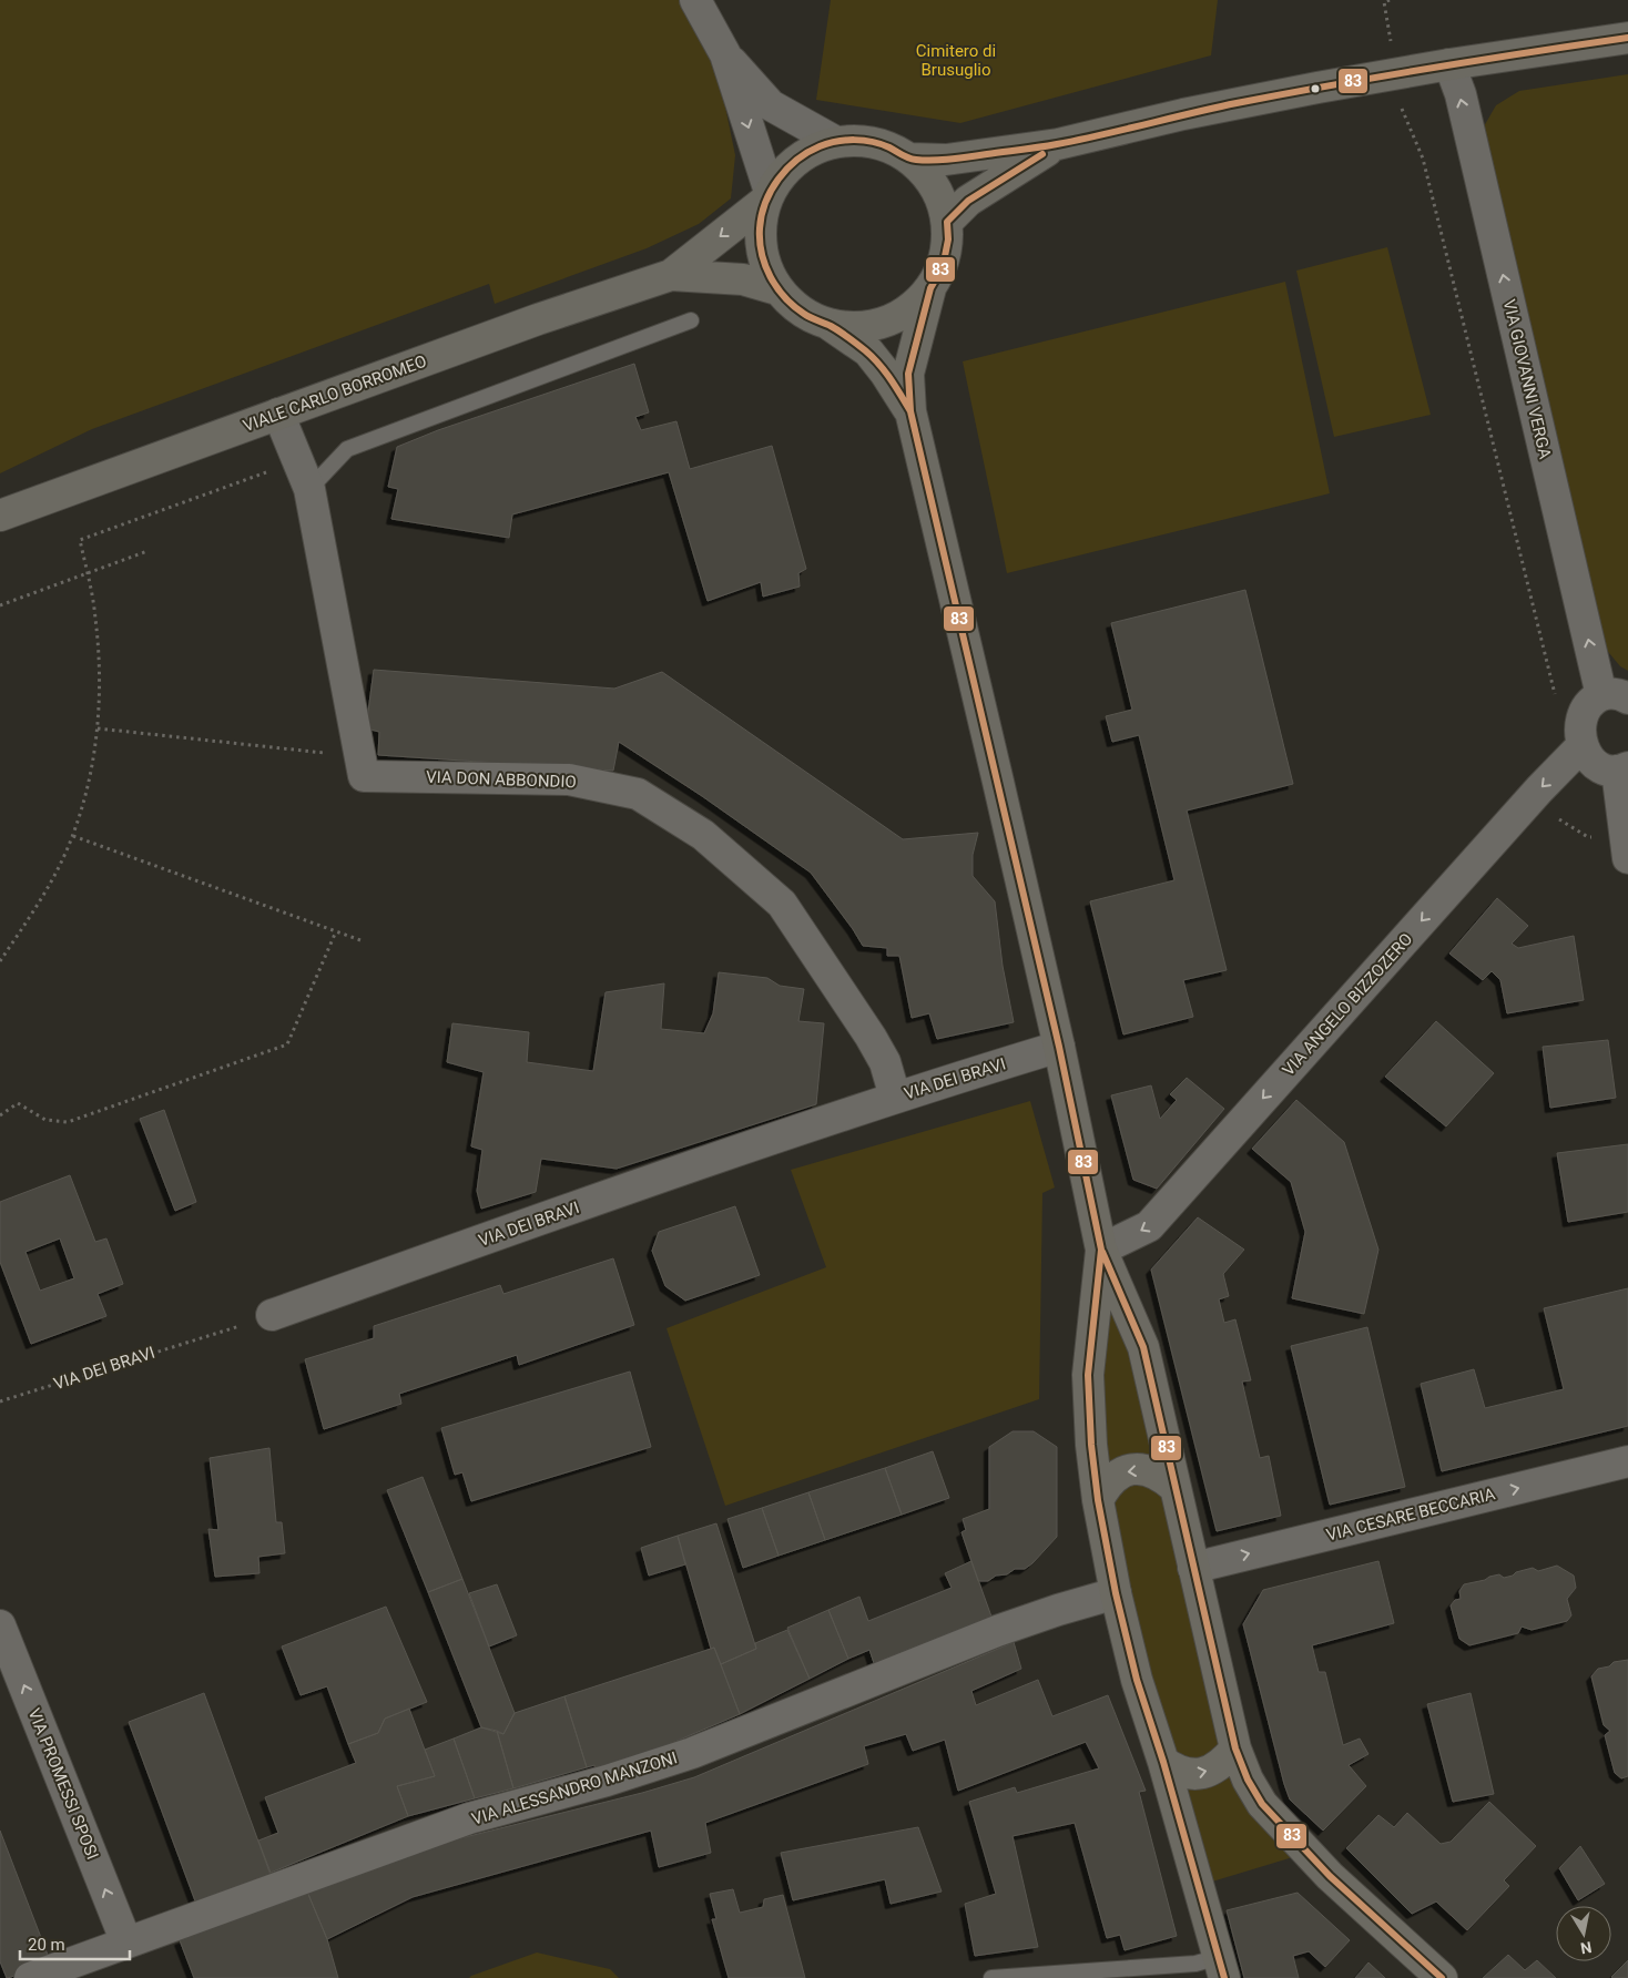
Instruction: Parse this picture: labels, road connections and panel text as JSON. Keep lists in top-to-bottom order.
{
  "streets": {
    "street": [
      "VIA GIOVANNI VERGA",
      "VIALE CARLO BORROMEO",
      "VIA DON ABBONDIO",
      "VIA ANGELO BIZZOZERO",
      "VIA DEI BRAVI",
      "VIA CESARE BECCARIA",
      "VIA PROMESSI SPOSI",
      "VIA ALESSANDRO MANZONI"
    ]
  },
  "crossings": [
    ["VIALE CARLO BORROMEO", "VIA DON ABBONDIO"],
    ["VIA DON ABBONDIO", "VIA DEI BRAVI"],
    ["VIA PROMESSI SPOSI", "VIA ALESSANDRO MANZONI"]
  ],
  "one_way": [
    "VIA GIOVANNI VERGA",
    "VIA ANGELO BIZZOZERO",
    "VIA CESARE BECCARIA",
    "VIA PROMESSI SPOSI"
  ],
  "parks": ["Cimitero di Brusuglio"],
  "lines": ["transit line 83"],
  "scale_bar": "20 m",
  "north": "bottom"
}
